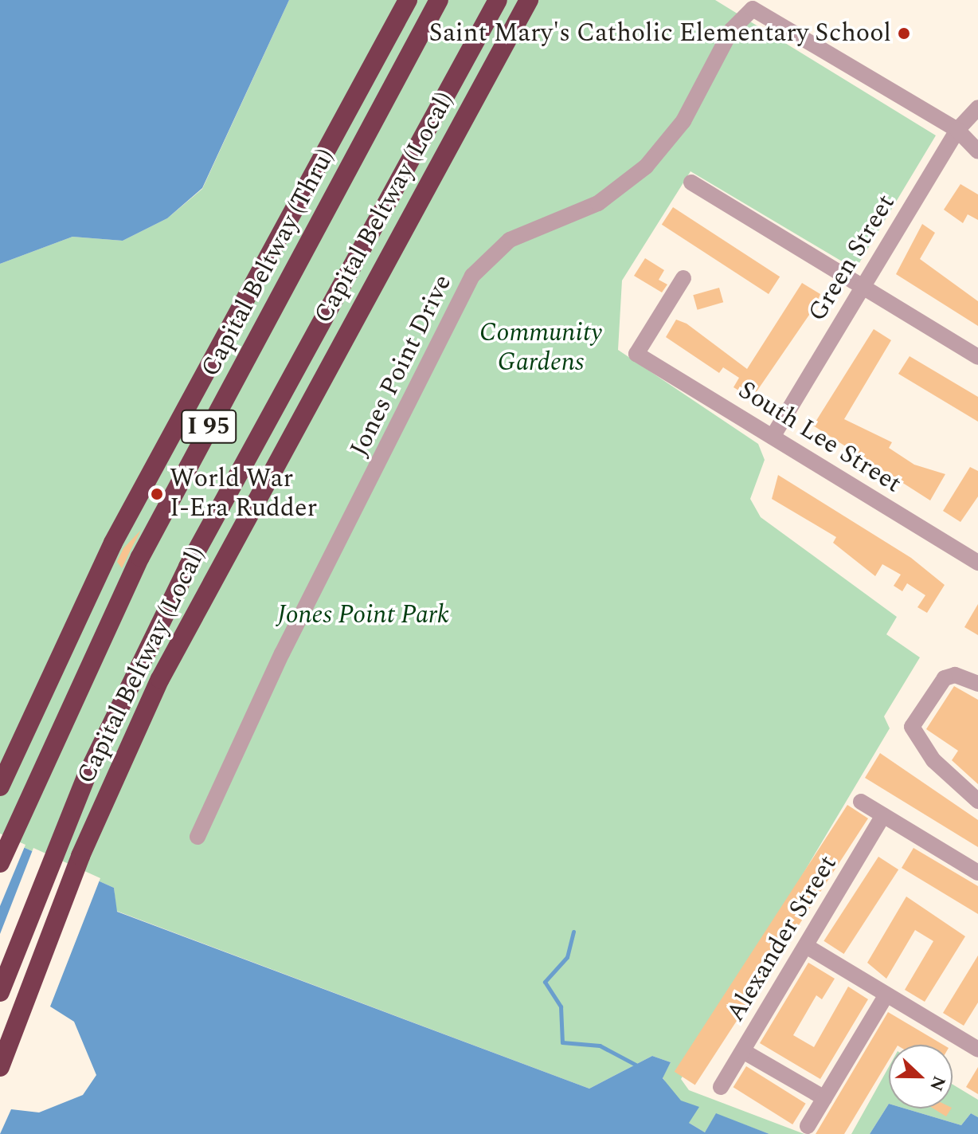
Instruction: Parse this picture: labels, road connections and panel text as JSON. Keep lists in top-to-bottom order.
{
  "streets": {
    "highway": ["Capital Beltway (Local)", "Capital Beltway (Thru)", "I 95"],
    "street": [
      "Green Street",
      "Jones Point Drive",
      "South Lee Street",
      "Alexander Street"
    ]
  },
  "crossings": [
    ["Green Street", "Jones Point Drive"],
    ["Green Street", "South Lee Street"]
  ],
  "parks": ["Community Gardens", "Jones Point Park"],
  "places": ["Saint Mary's Catholic Elementary School", "World War I-Era Rudder"],
  "north": "right"
}
